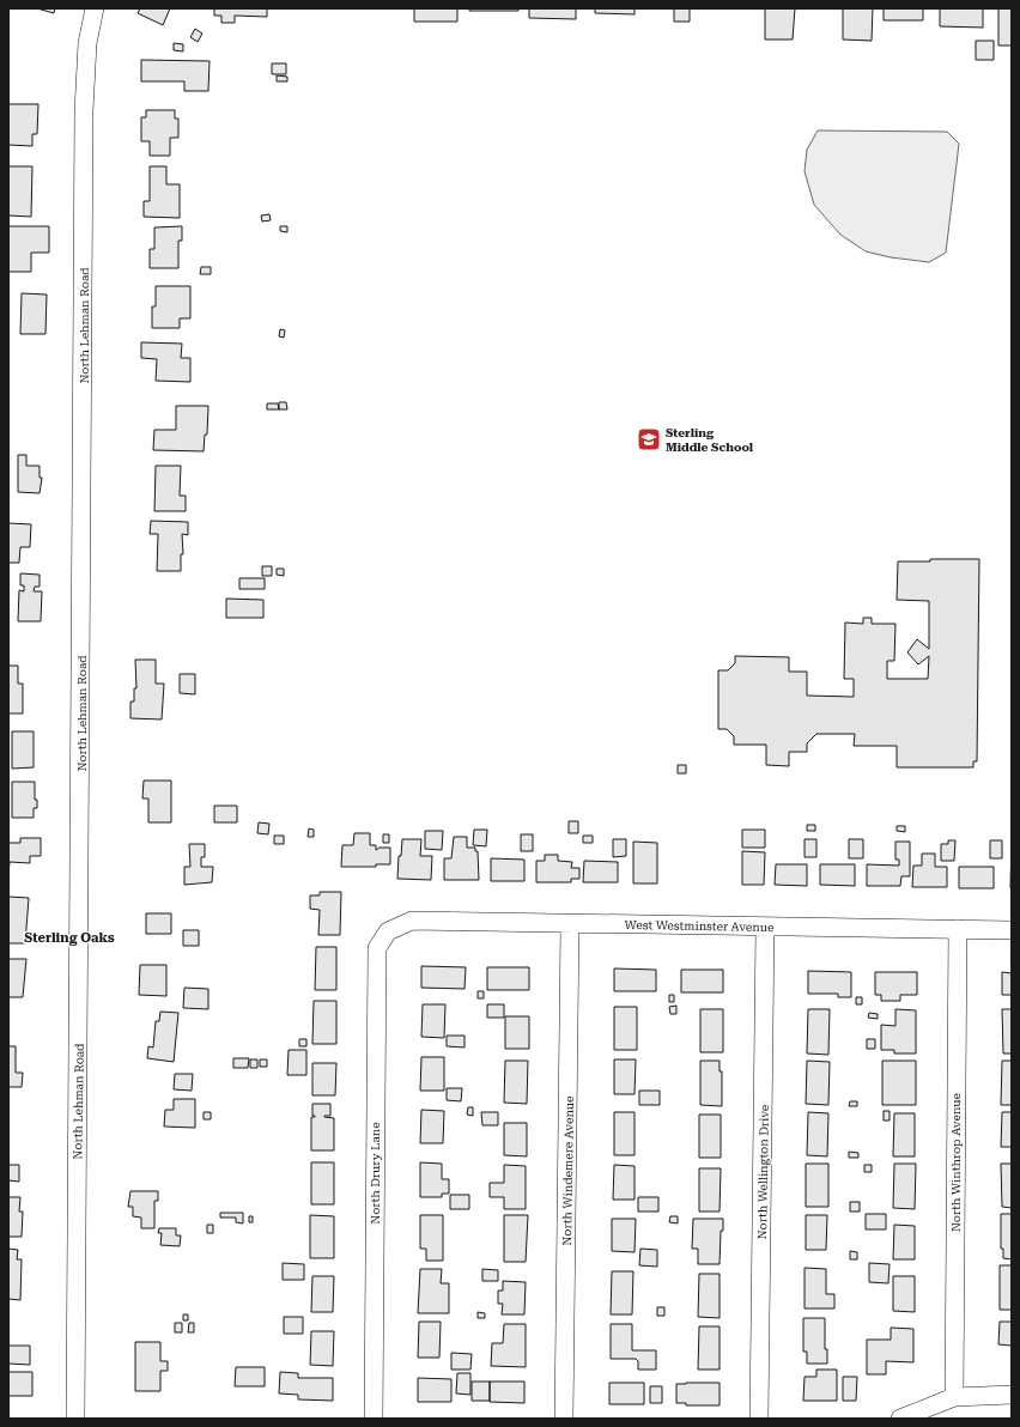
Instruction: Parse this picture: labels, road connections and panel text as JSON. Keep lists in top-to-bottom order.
{
  "streets": {
    "street": [
      "North Lehman Road",
      "West Westminster Avenue",
      "North Winthrop Avenue",
      "North Windemere Avenue",
      "North Wellington Drive",
      "North Drury Lane"
    ]
  },
  "crossings": [
    ["West Westminster Avenue", "North Winthrop Avenue"],
    ["West Westminster Avenue", "North Windemere Avenue"],
    ["West Westminster Avenue", "North Wellington Drive"],
    ["West Westminster Avenue", "North Drury Lane"]
  ],
  "districts": ["Sterling Oaks"],
  "places": {
    "school or university": ["Sterling Middle School"]
  }
}
